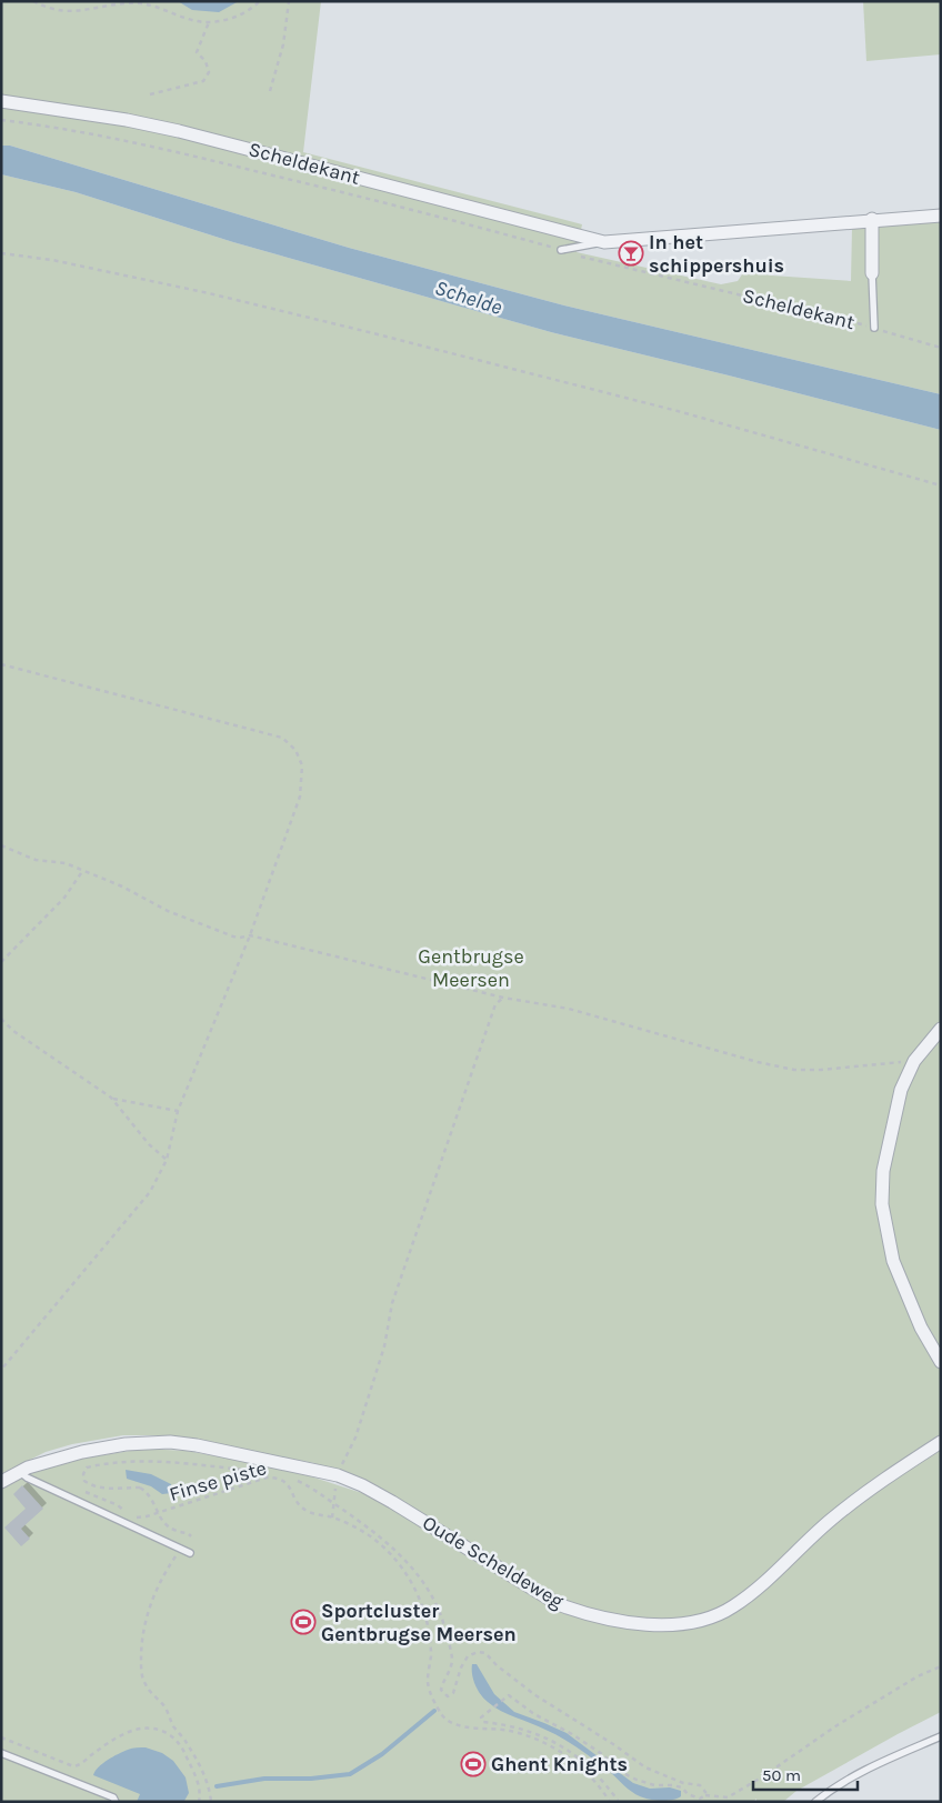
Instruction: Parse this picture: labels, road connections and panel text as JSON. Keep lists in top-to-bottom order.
{
  "streets": {
    "street": ["Scheldekant", "Oude Scheldeweg"],
    "path": ["Finse piste"]
  },
  "water": ["Schelde"],
  "parks": ["Gentbrugse Meersen"],
  "places": {
    "bar": ["In het schippershuis"],
    "sports": ["Sportcluster Gentbrugse Meersen", "Ghent Knights"]
  },
  "scale_bar": "50 m"
}
